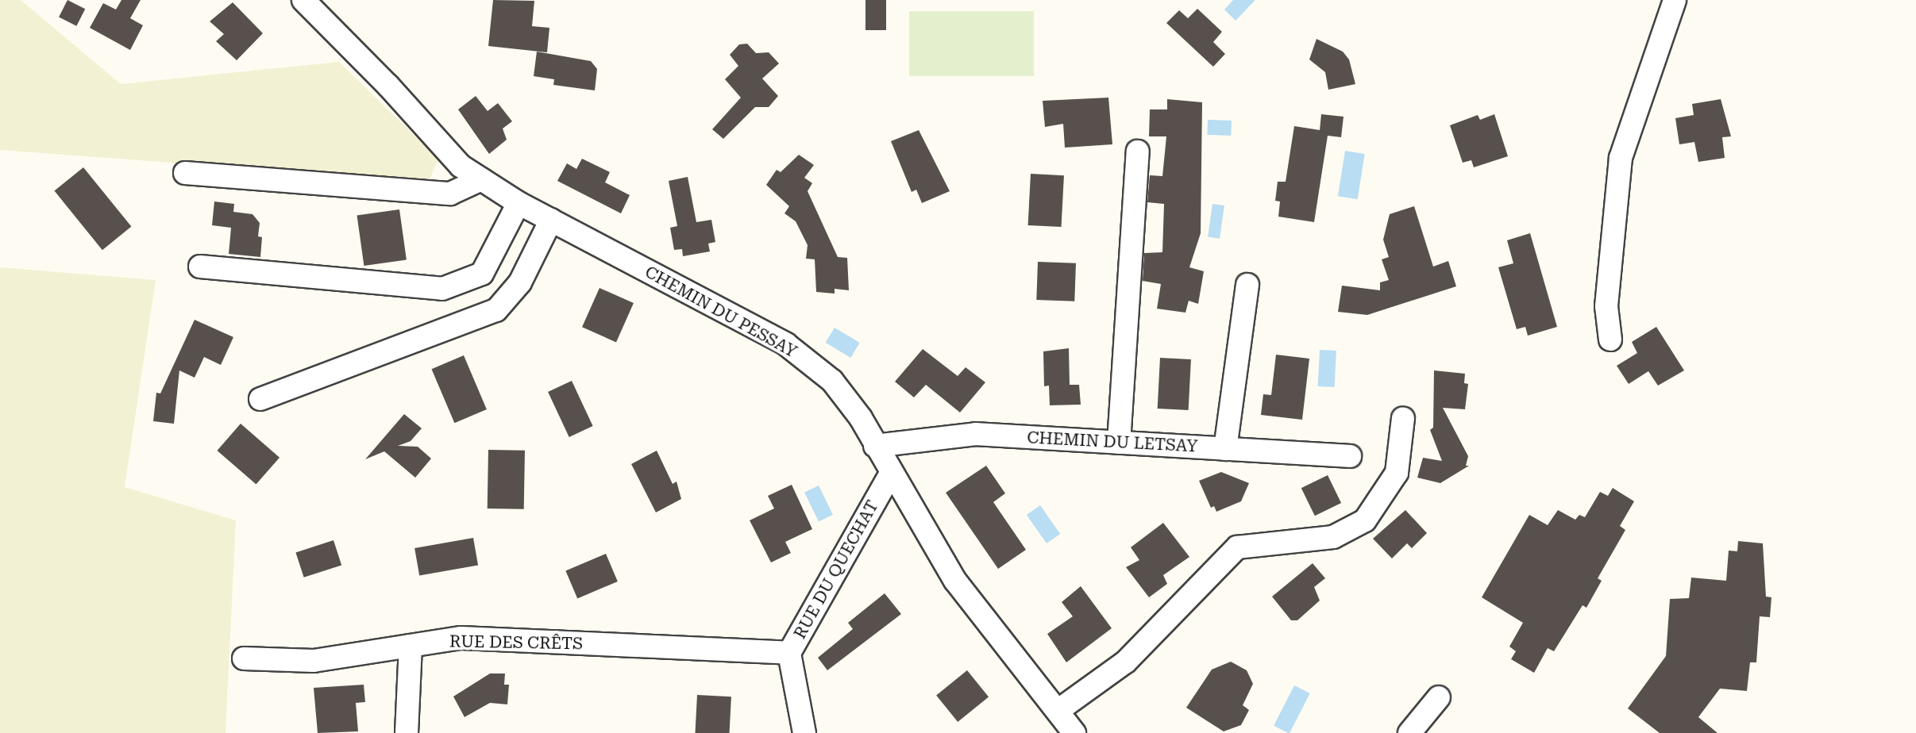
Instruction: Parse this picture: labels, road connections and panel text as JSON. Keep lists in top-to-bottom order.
{
  "streets": {
    "street": [
      "CHEMIN DU PESSAY",
      "CHEMIN DU LETSAY",
      "RUE DU QUECHAT",
      "RUE DES CRÊTS"
    ]
  },
  "crossings": [
    ["CHEMIN DU PESSAY", "CHEMIN DU LETSAY"],
    ["CHEMIN DU PESSAY", "RUE DU QUECHAT"],
    ["RUE DU QUECHAT", "RUE DES CRÊTS"]
  ]
}
